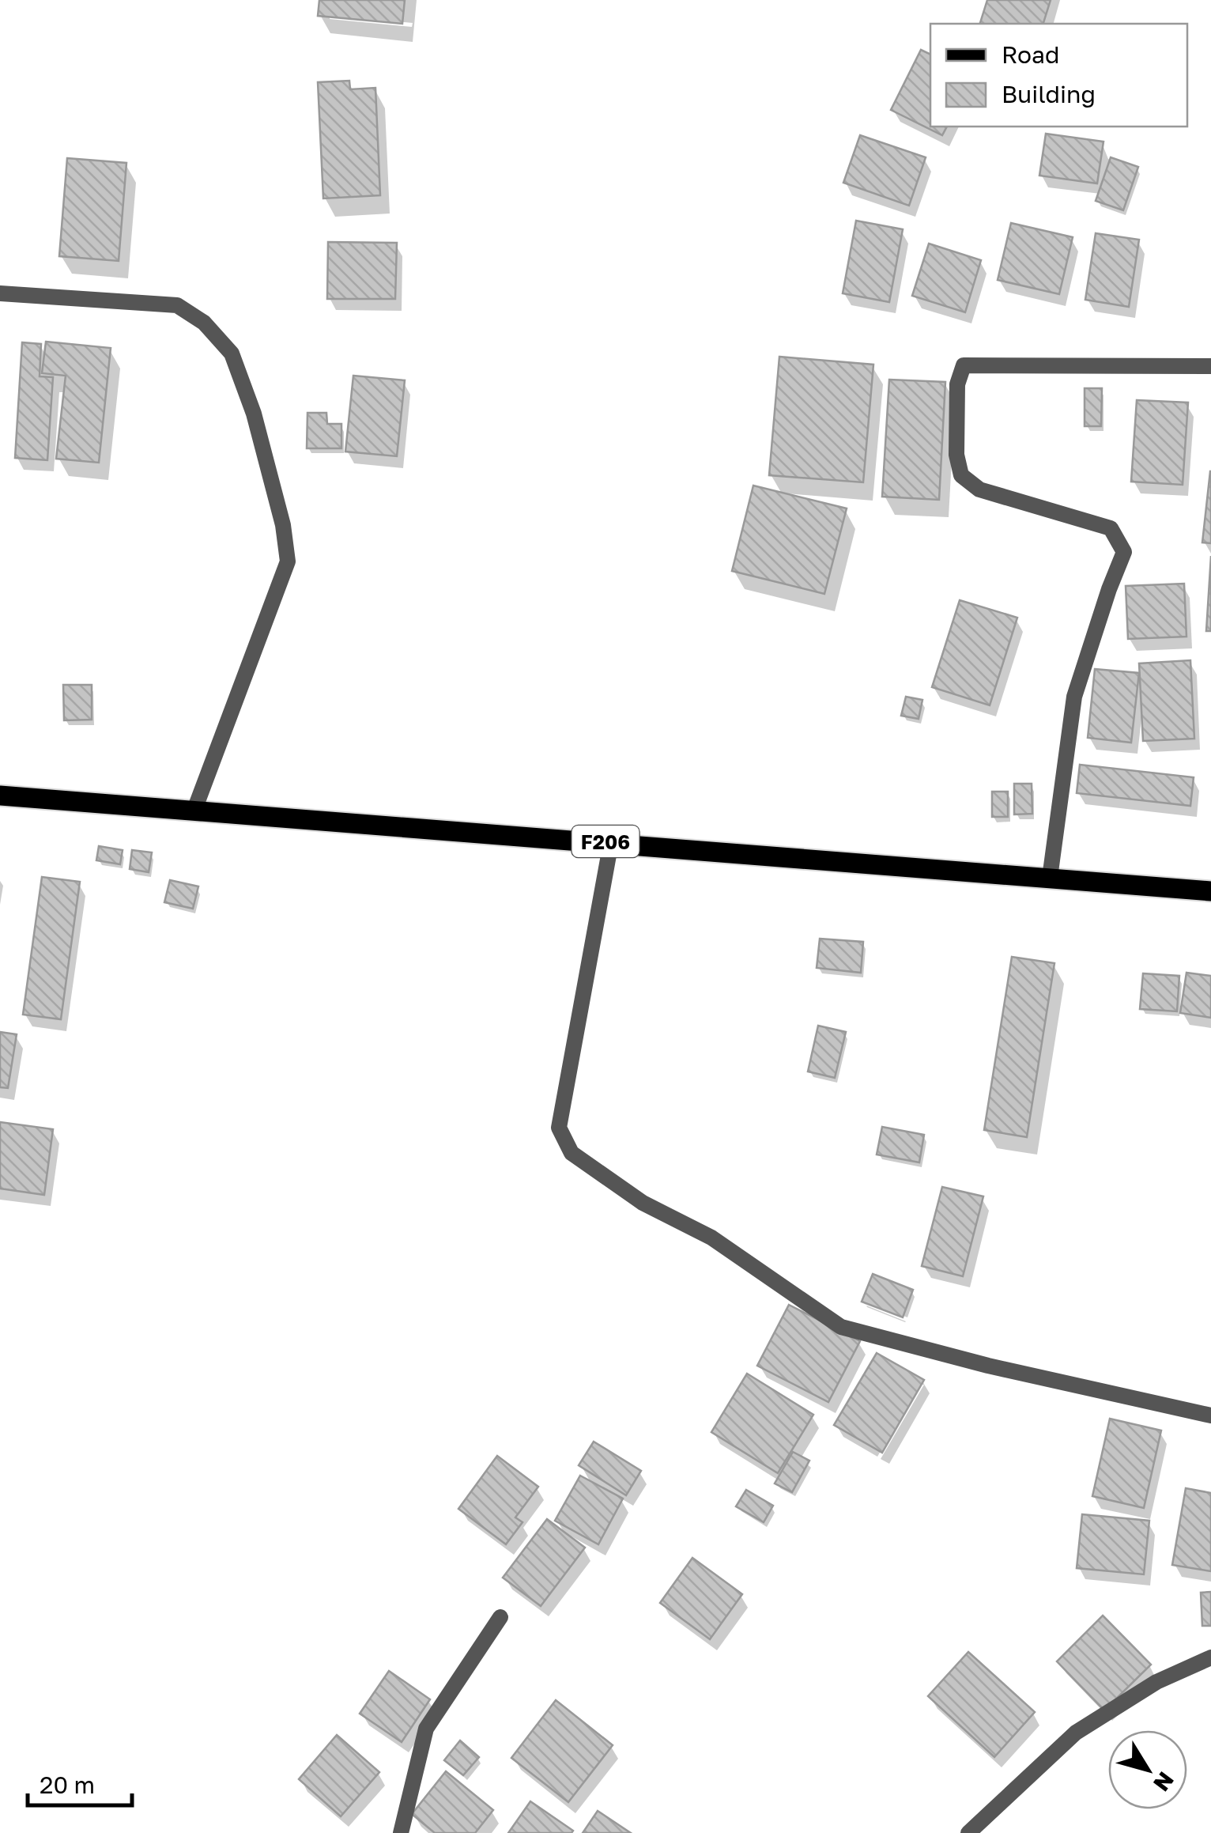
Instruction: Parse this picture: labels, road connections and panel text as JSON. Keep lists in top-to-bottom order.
{
  "streets": {
    "main road": ["F206"]
  },
  "legend": ["Road", "Building"],
  "scale_bar": "20 m",
  "north": "bottom right"
}
